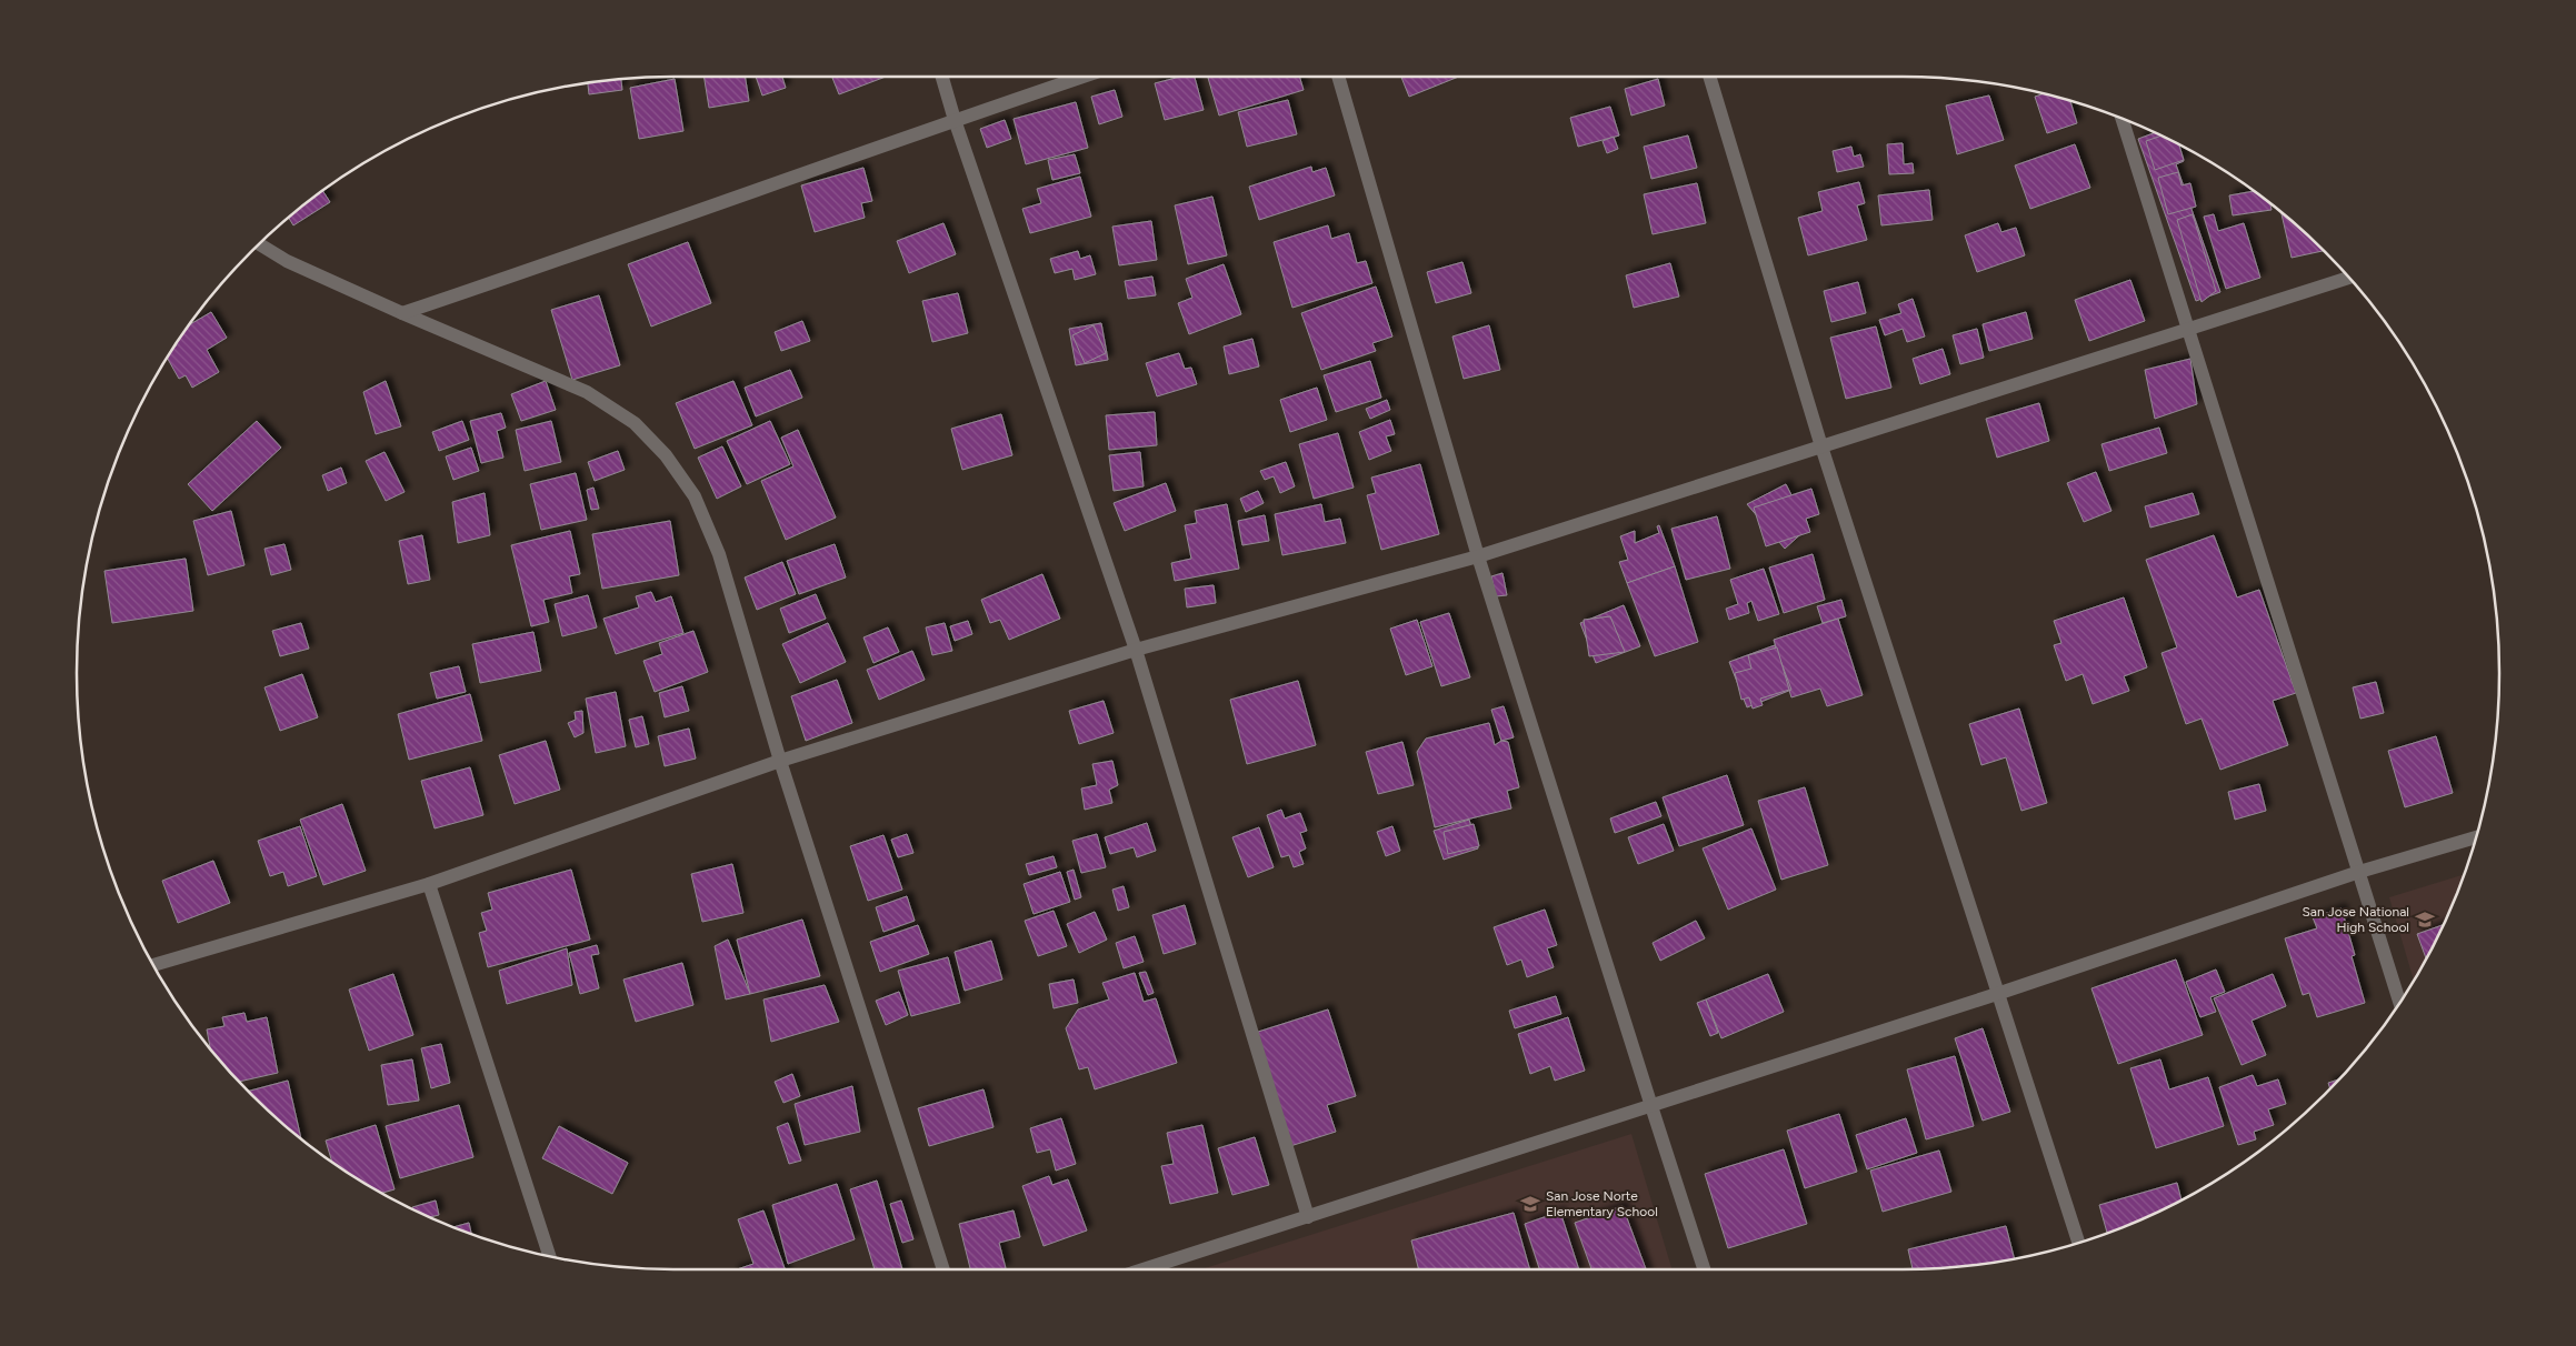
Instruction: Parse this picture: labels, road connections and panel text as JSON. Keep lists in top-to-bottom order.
{
  "places": {
    "school or university": ["San Jose National High School", "San Jose Norte Elementary School"]
  }
}
